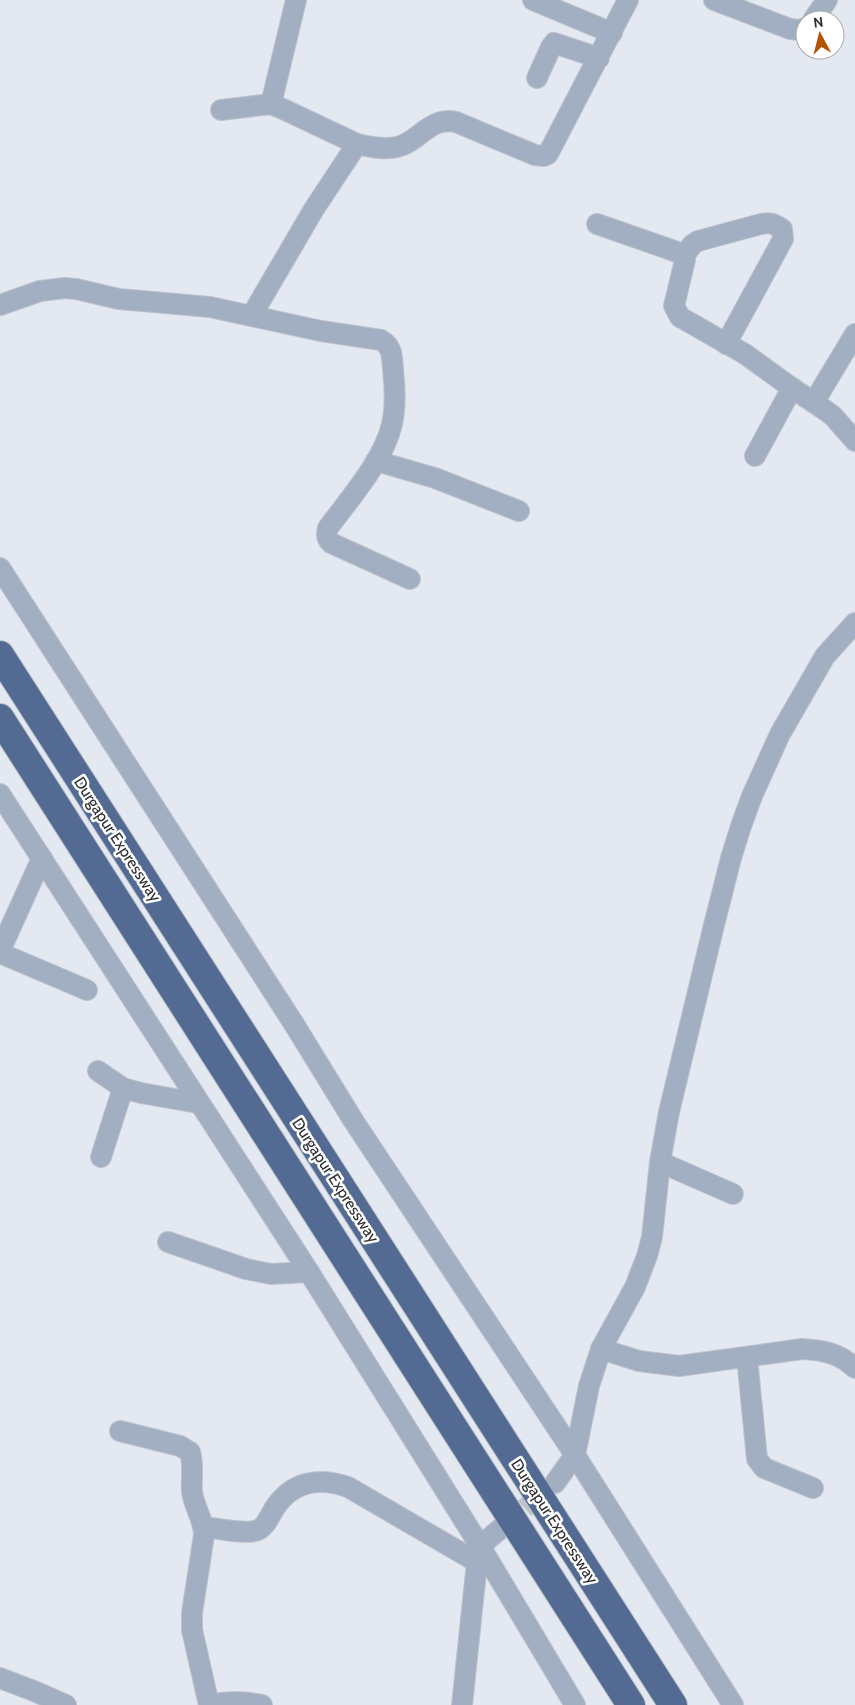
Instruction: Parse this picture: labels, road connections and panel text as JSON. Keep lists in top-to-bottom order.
{
  "streets": {
    "highway": ["Durgapur Expressway"]
  },
  "north": "top"
}
